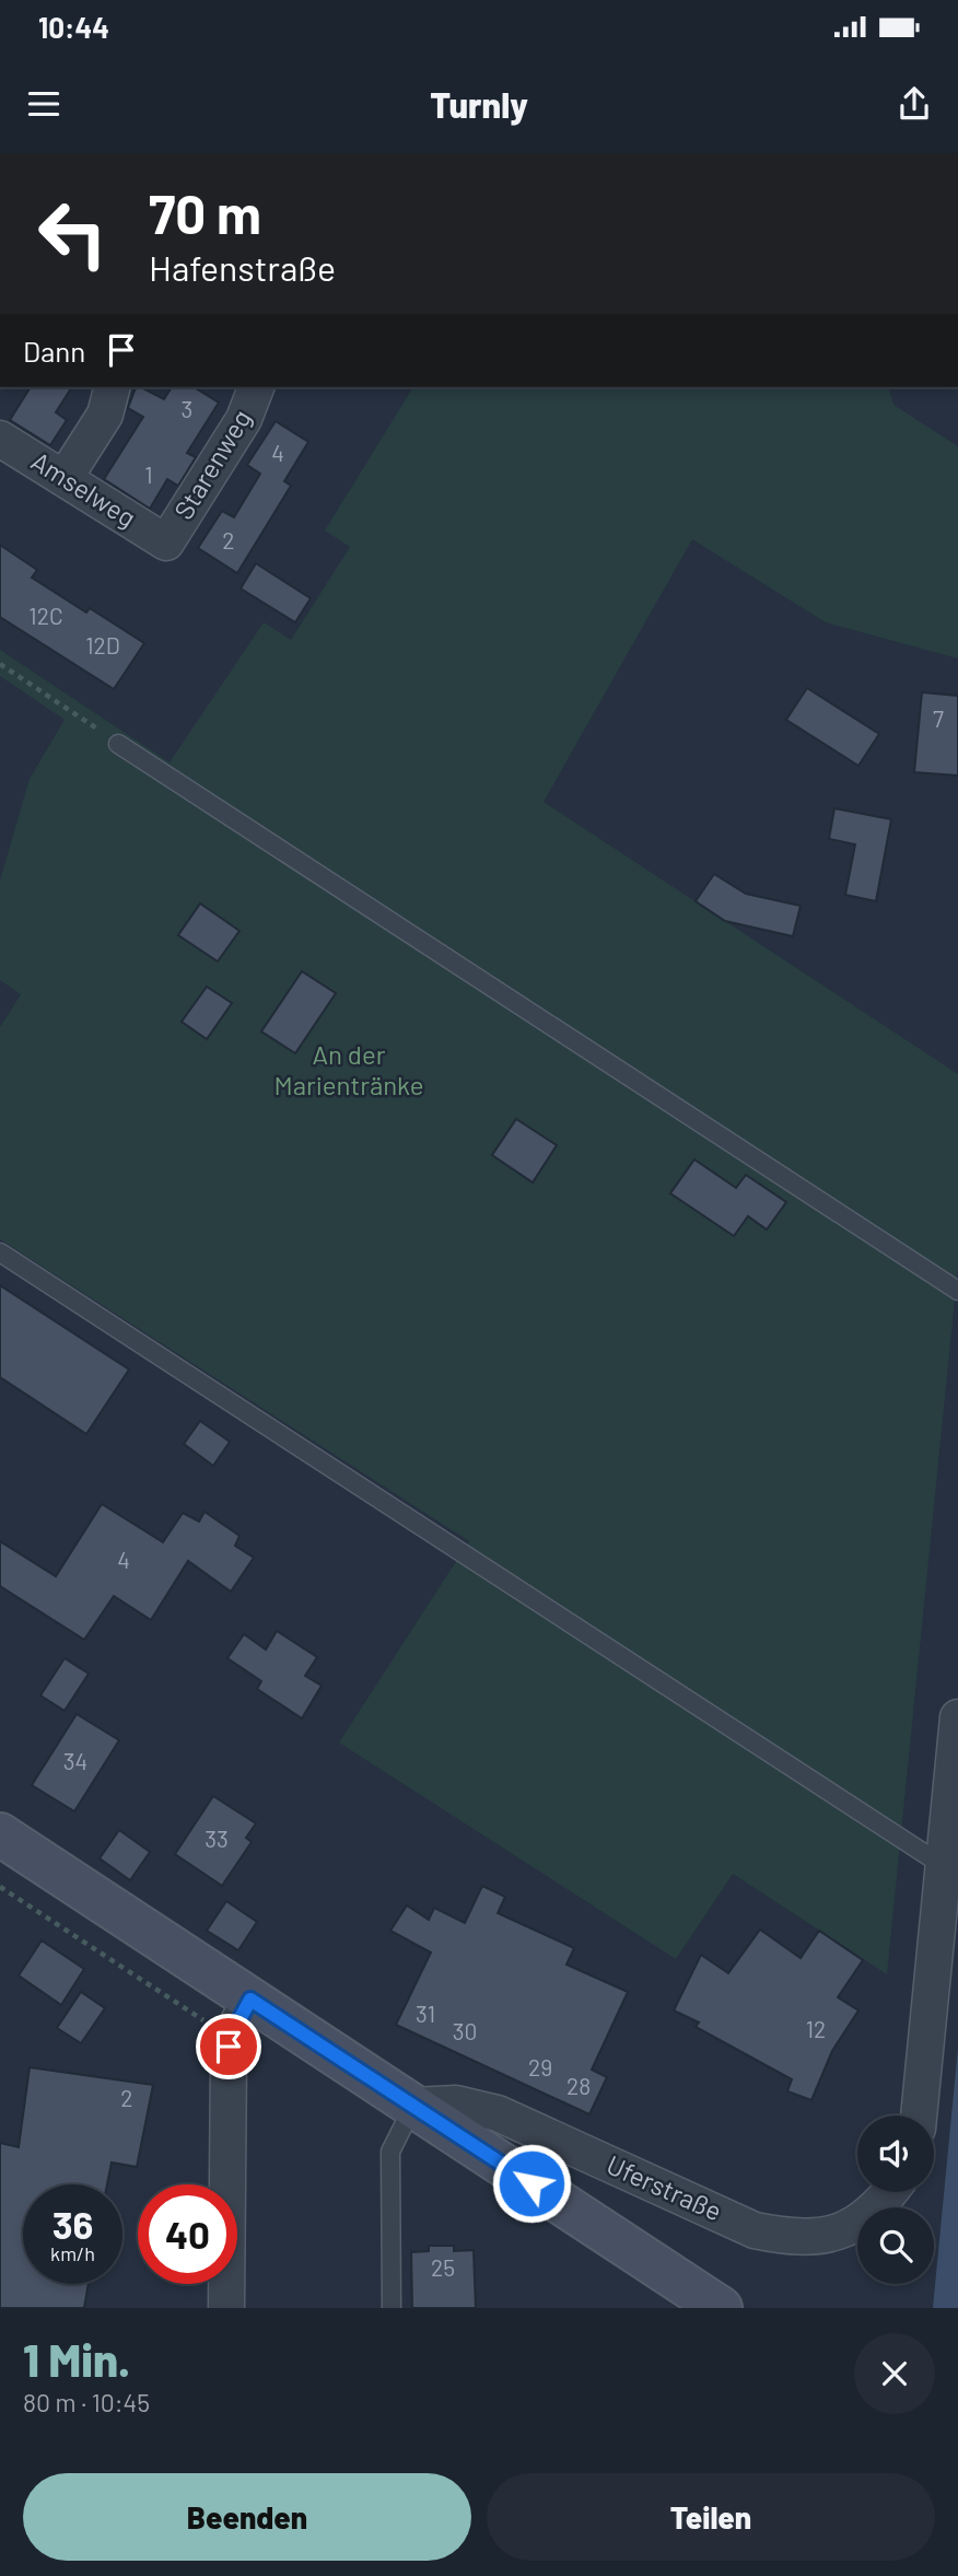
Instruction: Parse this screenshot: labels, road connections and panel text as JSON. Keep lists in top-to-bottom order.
{
  "streets": {
    "street": ["Starenweg", "Amselweg", "Uferstraße"]
  },
  "crossings": [
    ["Starenweg", "Amselweg"]
  ],
  "parks": ["An der Marientränke"],
  "house_numbers": [
    "3",
    "4",
    "1",
    "2",
    "12C",
    "12D",
    "7",
    "4",
    "34",
    "33",
    "31",
    "12",
    "30",
    "29",
    "28",
    "2",
    "25"
  ],
  "page": {
    "status": "10:44",
    "header": "Turnly",
    "turn": ["70 m", "Hafenstraße"],
    "then": "Dann",
    "speed": "36 km/h",
    "limit": "40",
    "heading": ["1 Min.", "80 m · 10:45"],
    "buttons": ["Beenden", "Teilen"]
  }
}
